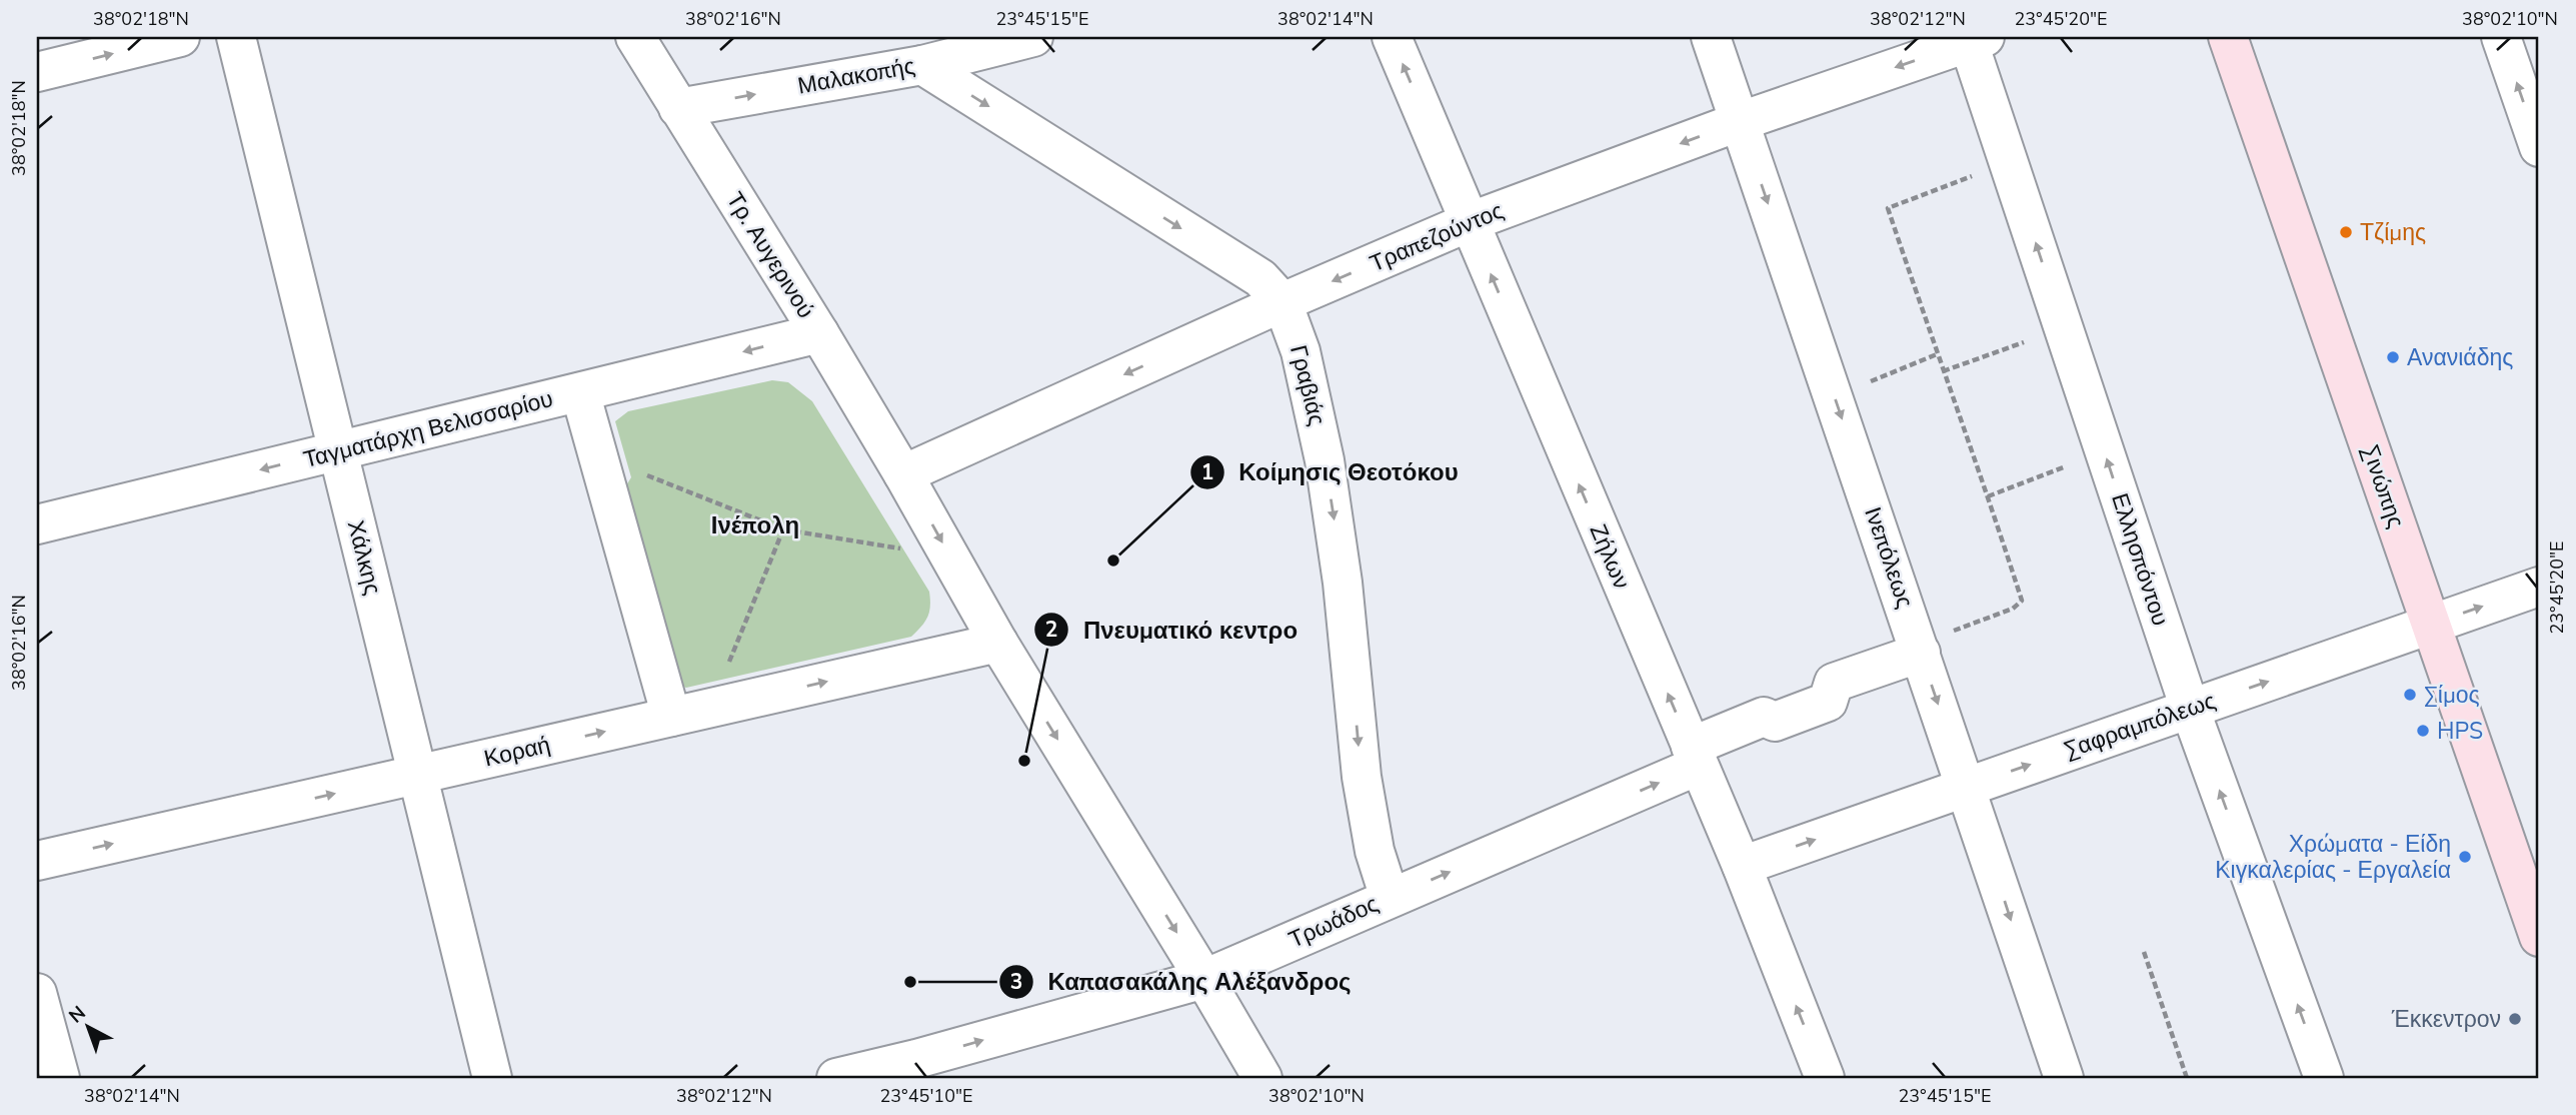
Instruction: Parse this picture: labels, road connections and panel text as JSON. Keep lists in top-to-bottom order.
{
  "streets": {
    "street": [
      "Μαλακοπής",
      "Τραπεζούντος",
      "Τρ. Αυγερινού",
      "Γραβιάς",
      "Ταγματάρχη Βελισσαρίου",
      "Σινώπης",
      "Ζήλων",
      "Χάλκης",
      "Ινεπόλεως",
      "Ελλησπόντου",
      "Σαφραμπόλεως",
      "Κοραή",
      "Τρωάδος"
    ]
  },
  "crossings": [
    ["Μαλακοπής", "Τρ. Αυγερινού"],
    ["Μαλακοπής", "Γραβιάς"],
    ["Τραπεζούντος", "Τρ. Αυγερινού"],
    ["Τραπεζούντος", "Γραβιάς"],
    ["Τραπεζούντος", "Ζήλων"],
    ["Τραπεζούντος", "Ινεπόλεως"],
    ["Τραπεζούντος", "Ελλησπόντου"],
    ["Τρ. Αυγερινού", "Ταγματάρχη Βελισσαρίου"],
    ["Τρ. Αυγερινού", "Κοραή"],
    ["Τρ. Αυγερινού", "Τρωάδος"],
    ["Γραβιάς", "Τρωάδος"],
    ["Ταγματάρχη Βελισσαρίου", "Χάλκης"],
    ["Σινώπης", "Σαφραμπόλεως"],
    ["Ζήλων", "Σαφραμπόλεως"],
    ["Ζήλων", "Τρωάδος"],
    ["Χάλκης", "Κοραή"],
    ["Ινεπόλεως", "Σαφραμπόλεως"],
    ["Ινεπόλεως", "Τρωάδος"],
    ["Ελλησπόντου", "Σαφραμπόλεως"]
  ],
  "one_way": [
    "Μαλακοπής",
    "Τραπεζούντος",
    "Τρ. Αυγερινού",
    "Γραβιάς",
    "Ταγματάρχη Βελισσαρίου",
    "Ζήλων",
    "Ινεπόλεως",
    "Ελλησπόντου",
    "Σαφραμπόλεως",
    "Κοραή",
    "Τρωάδος"
  ],
  "districts": ["Ινέπολη"],
  "places": [
    "Τζίμης",
    "Ανανιάδης",
    "Κοίμησις Θεοτόκου",
    "Σίμος",
    "HPS",
    "Πνευματικό κεντρο",
    "Χρώματα - Είδη Κιγκαλερίας - Εργαλεία",
    "Καπασακάλης Αλέξανδρος",
    "Έκκεντρον"
  ],
  "north": "top left",
  "coordinates": [
    "38°02'18\"N",
    "38°02'16\"N",
    "23°45'15\"E",
    "38°02'14\"N",
    "38°02'12\"N",
    "23°45'20\"E",
    "38°02'10\"N",
    "23°45'10\"E"
  ]
}
